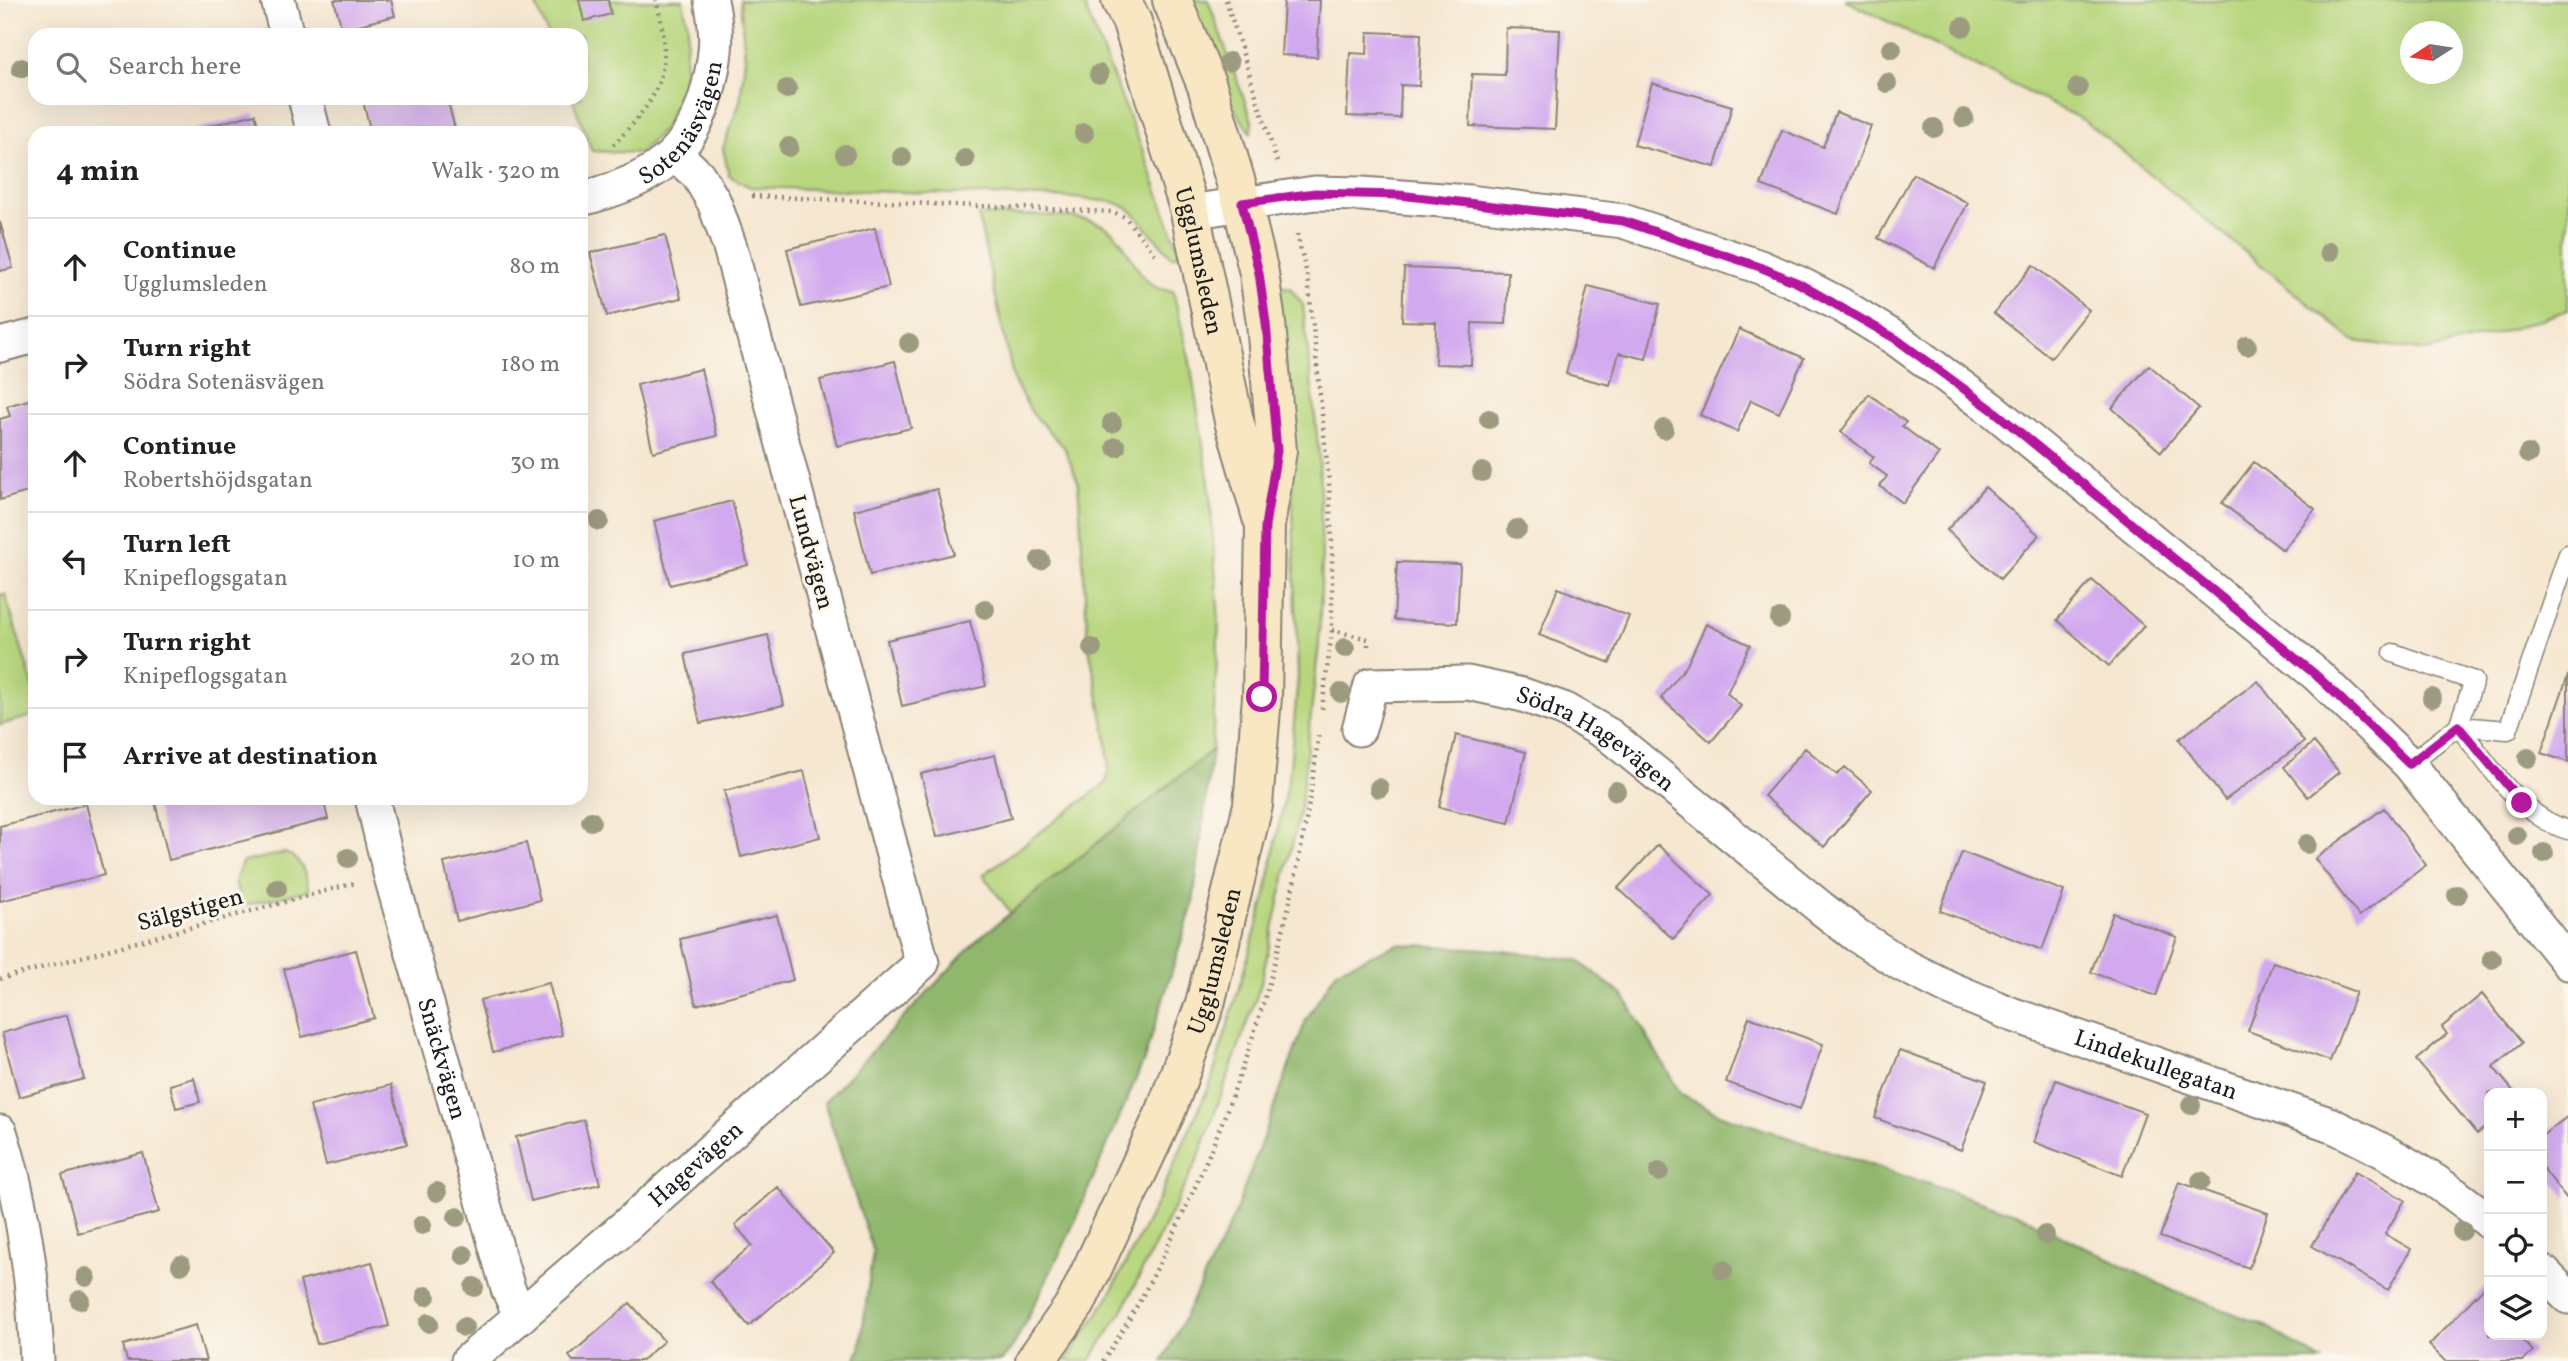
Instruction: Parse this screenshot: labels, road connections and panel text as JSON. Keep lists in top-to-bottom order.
{
  "streets": {
    "street": [
      "Sotenäsvägen",
      "Ugglumsleden",
      "Lundvägen",
      "Södra Hagevägen",
      "Snäckvägen",
      "Lindekullegatan",
      "Hagevägen"
    ],
    "path": ["Sälgstigen"]
  },
  "crossings": [
    ["Sotenäsvägen", "Lundvägen"],
    ["Lundvägen", "Hagevägen"],
    ["Södra Hagevägen", "Lindekullegatan"],
    ["Sälgstigen", "Snäckvägen"],
    ["Snäckvägen", "Hagevägen"]
  ],
  "north": "left",
  "page": {
    "search": "Search here",
    "heading": ["4 min", "Walk · 320 m"],
    "list": [
      ["Continue", "Ugglumsleden", "80 m"],
      ["Turn right", "Södra Sotenäsvägen", "180 m"],
      ["Continue", "Robertshöjdsgatan", "30 m"],
      ["Turn left", "Knipeflogsgatan", "10 m"],
      ["Turn right", "Knipeflogsgatan", "20 m"],
      "Arrive at destination"
    ],
    "map_buttons": ["+", "−"]
  }
}
